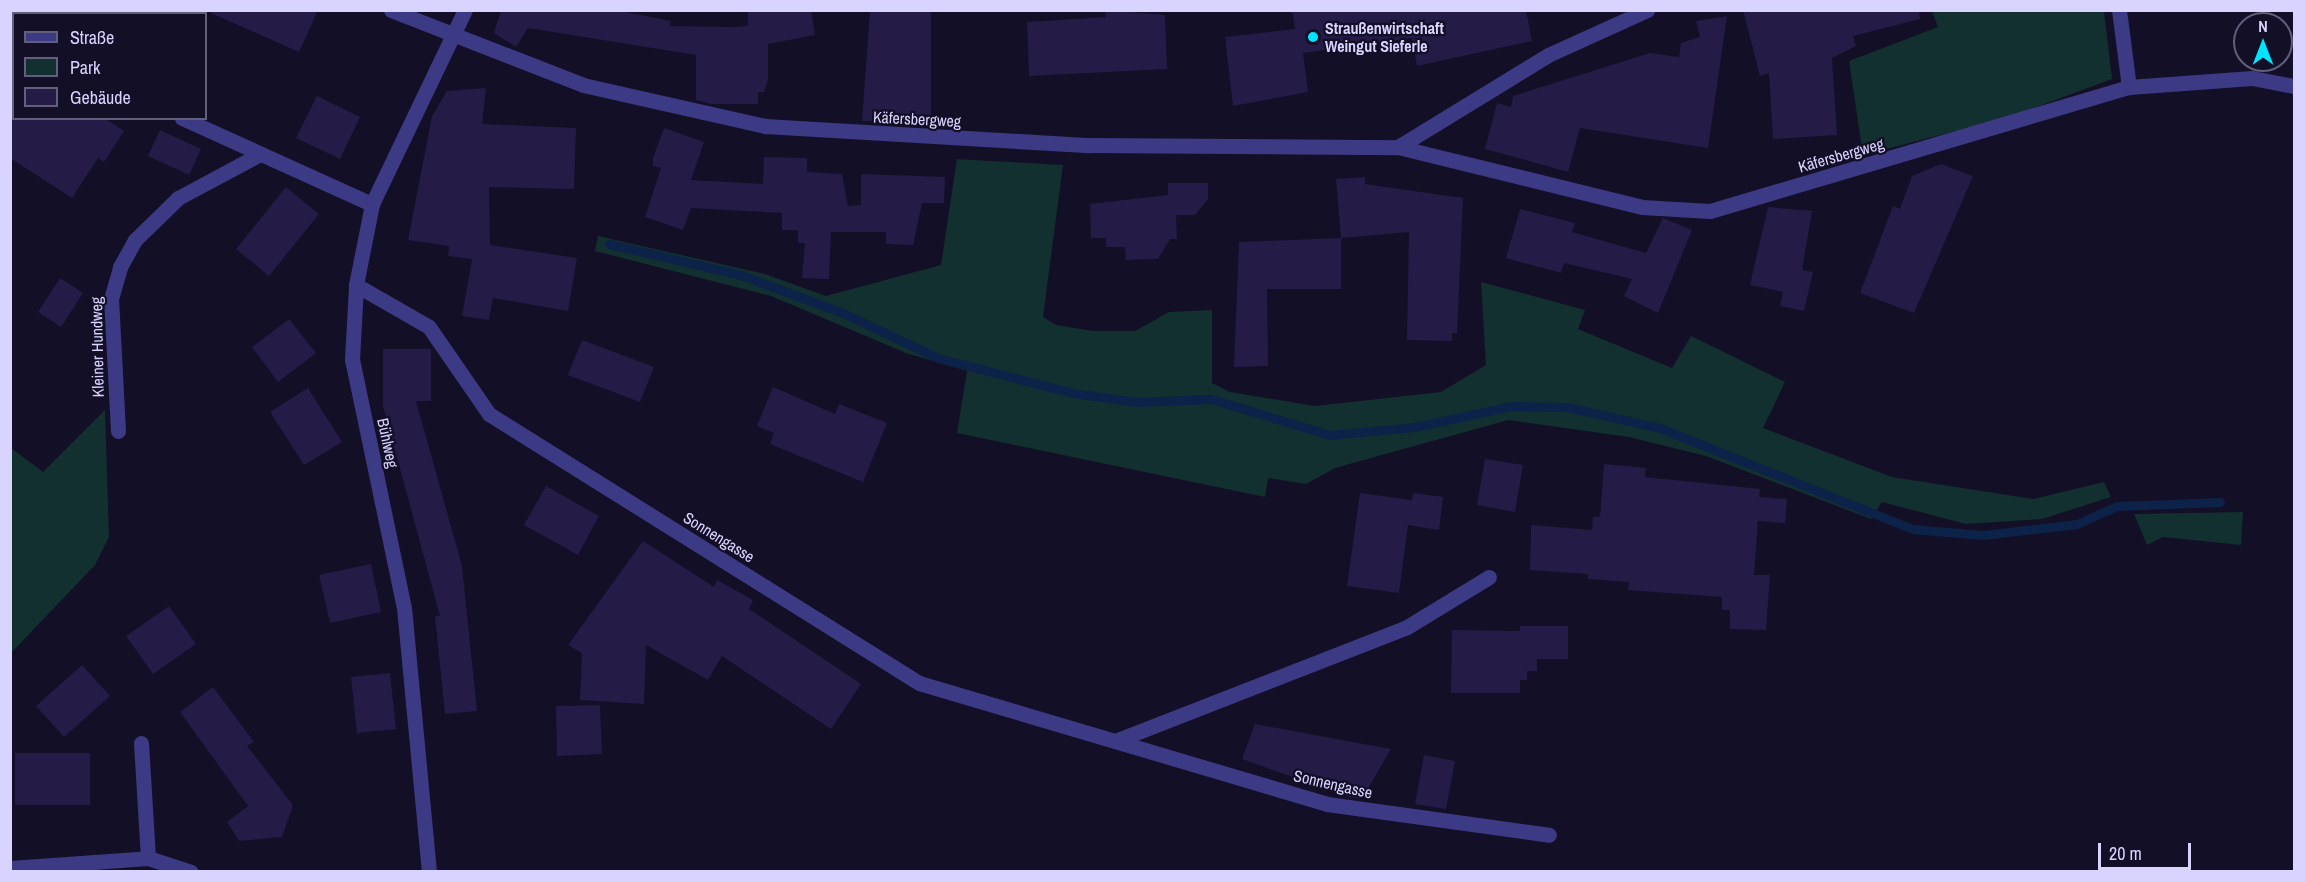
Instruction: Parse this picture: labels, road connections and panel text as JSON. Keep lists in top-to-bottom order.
{
  "streets": {
    "street": [
      "Käfersbergweg",
      "Kleiner Hundweg",
      "Bühlweg",
      "Sonnengasse"
    ]
  },
  "crossings": [
    ["Käfersbergweg", "Bühlweg"],
    ["Bühlweg", "Sonnengasse"]
  ],
  "places": ["Straußenwirtschaft Weingut Sieferle"],
  "legend": ["Straße", "Park", "Gebäude"],
  "scale_bar": "20 m",
  "north": "top"
}
